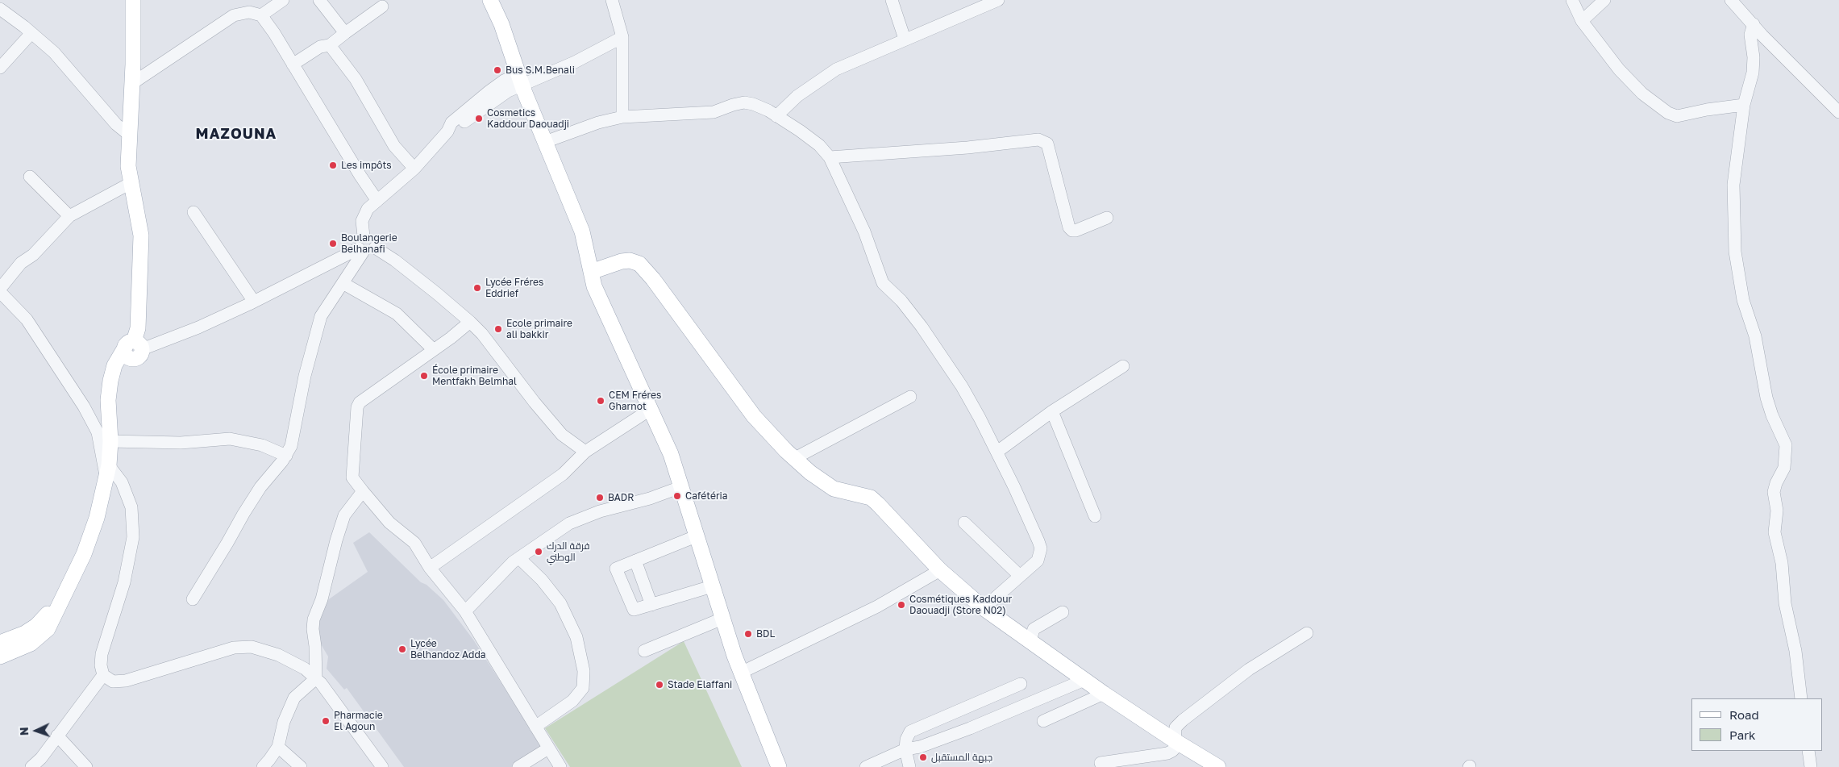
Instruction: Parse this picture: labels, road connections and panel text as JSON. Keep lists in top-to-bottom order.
{
  "districts": ["MAZOUNA"],
  "places": [
    "Bus S.M.Benali",
    "Cosmetics Kaddour Daouadji",
    "Les impôts",
    "Boulangerie Belhanafi",
    "Lycée Fréres Eddrief",
    "Ecole primaire ali bakkir",
    "École primaire Mentfakh Belmhal",
    "CEM Fréres Gharnot",
    "Cafétéria",
    "BADR",
    "فرقة الدرك الوطني",
    "Cosmétiques Kaddour Daouadji (Store N02)",
    "BDL",
    "Lycée Belhandoz Adda",
    "Stade Elaffani",
    "Pharmacie El Agoun",
    "جبهة المستقبل"
  ],
  "legend": ["Road", "Park"],
  "north": "left"
}
